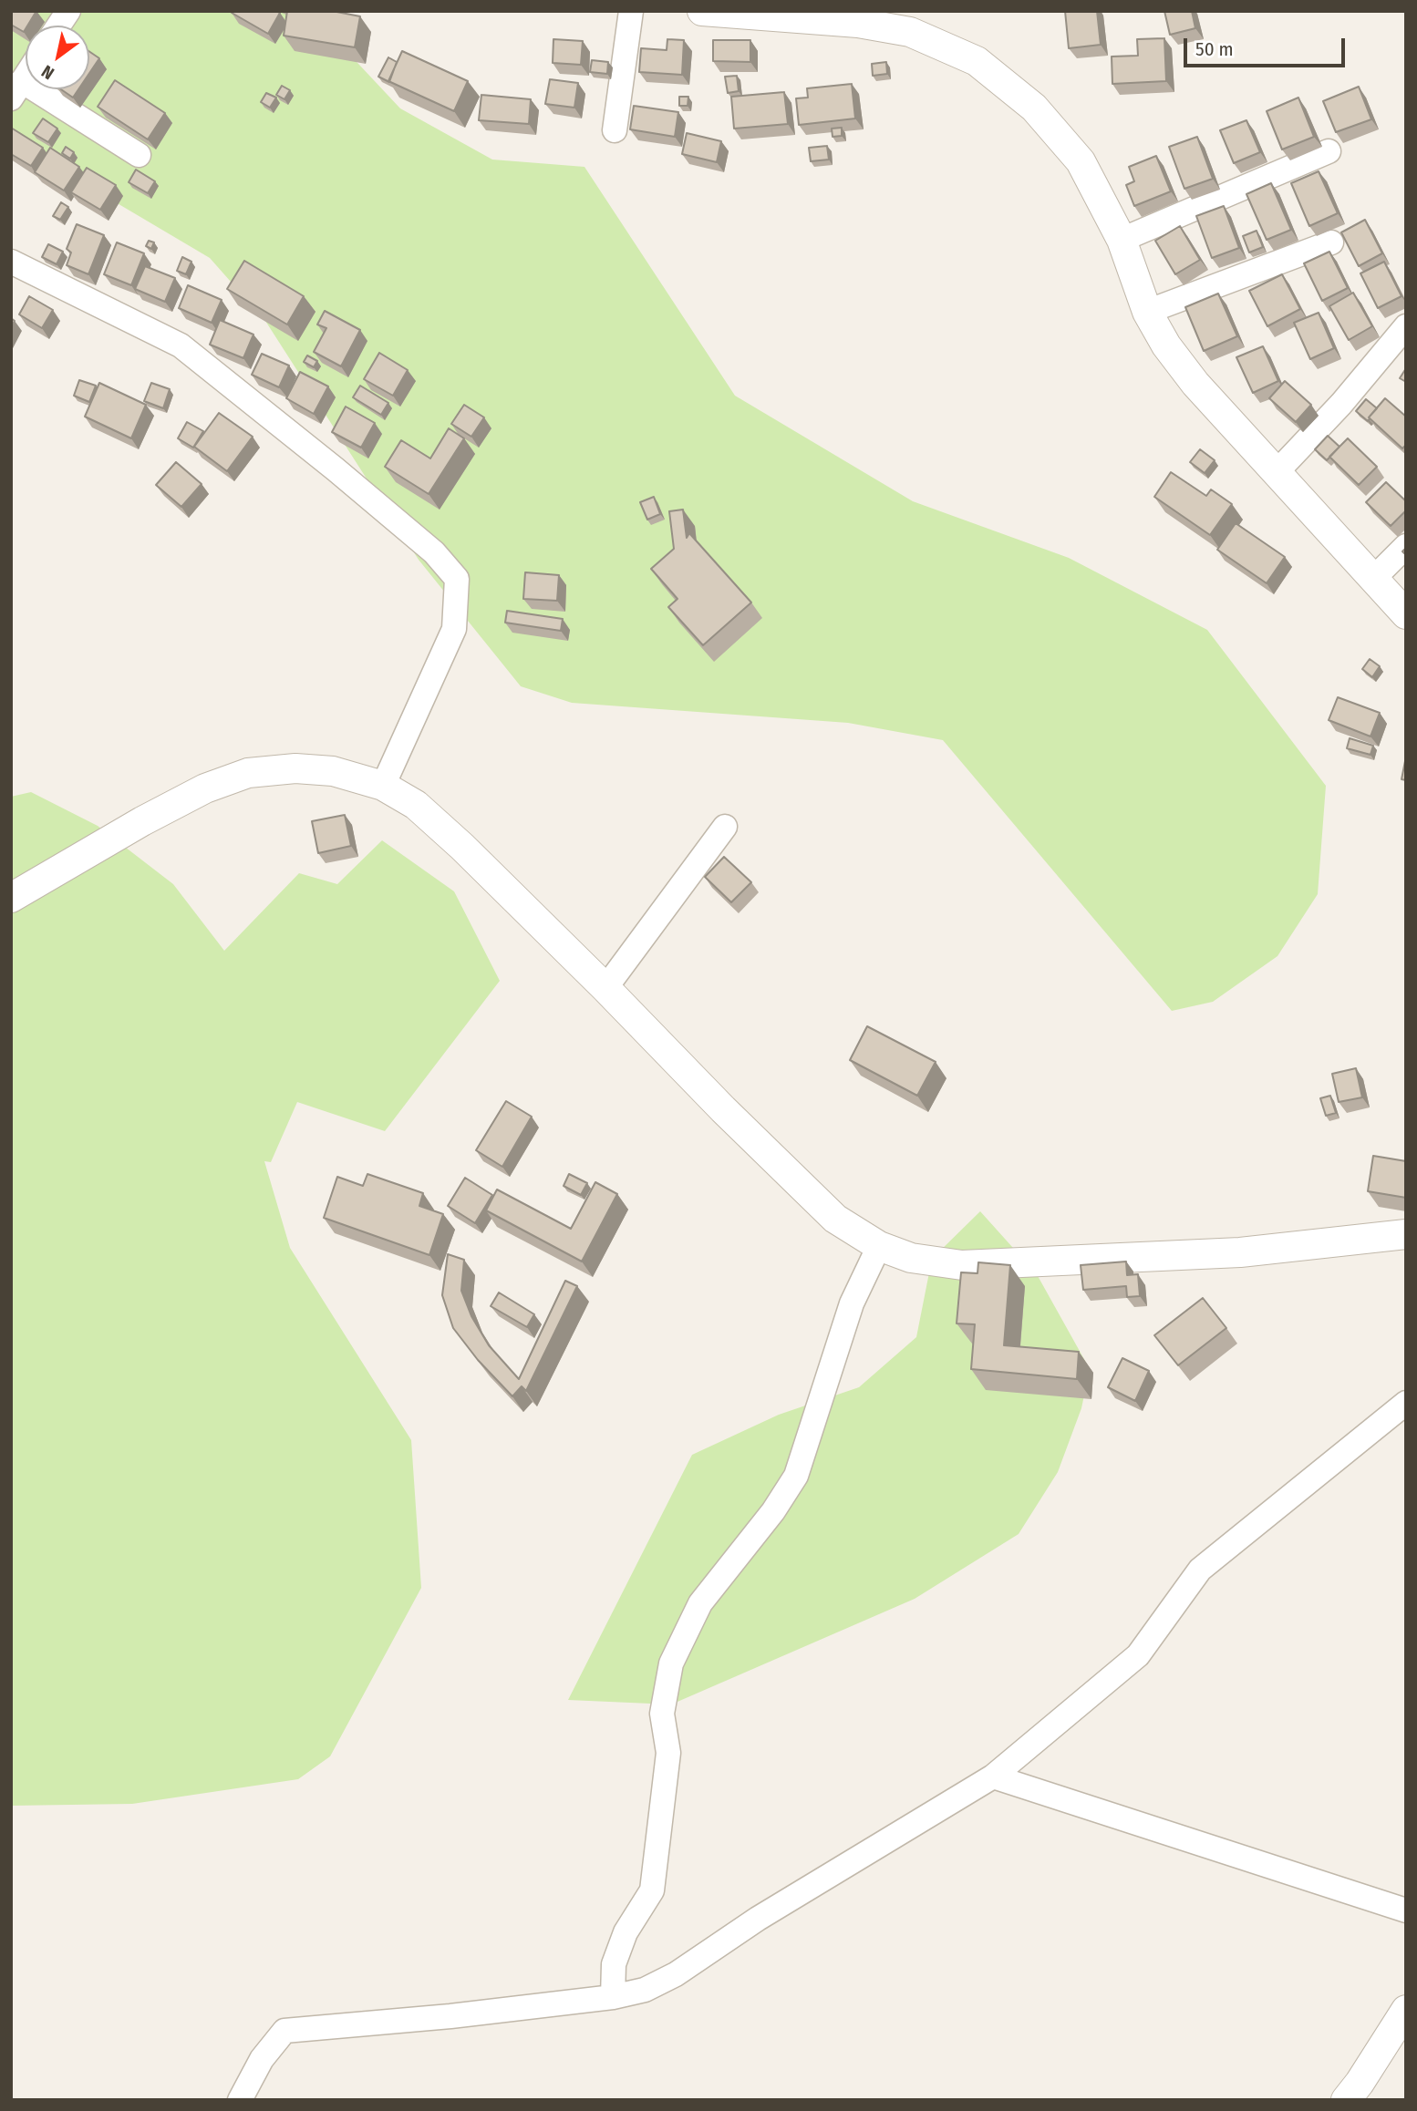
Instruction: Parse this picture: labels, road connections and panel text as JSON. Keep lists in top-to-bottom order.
{
  "scale_bar": "50 m",
  "north": "bottom left"
}
